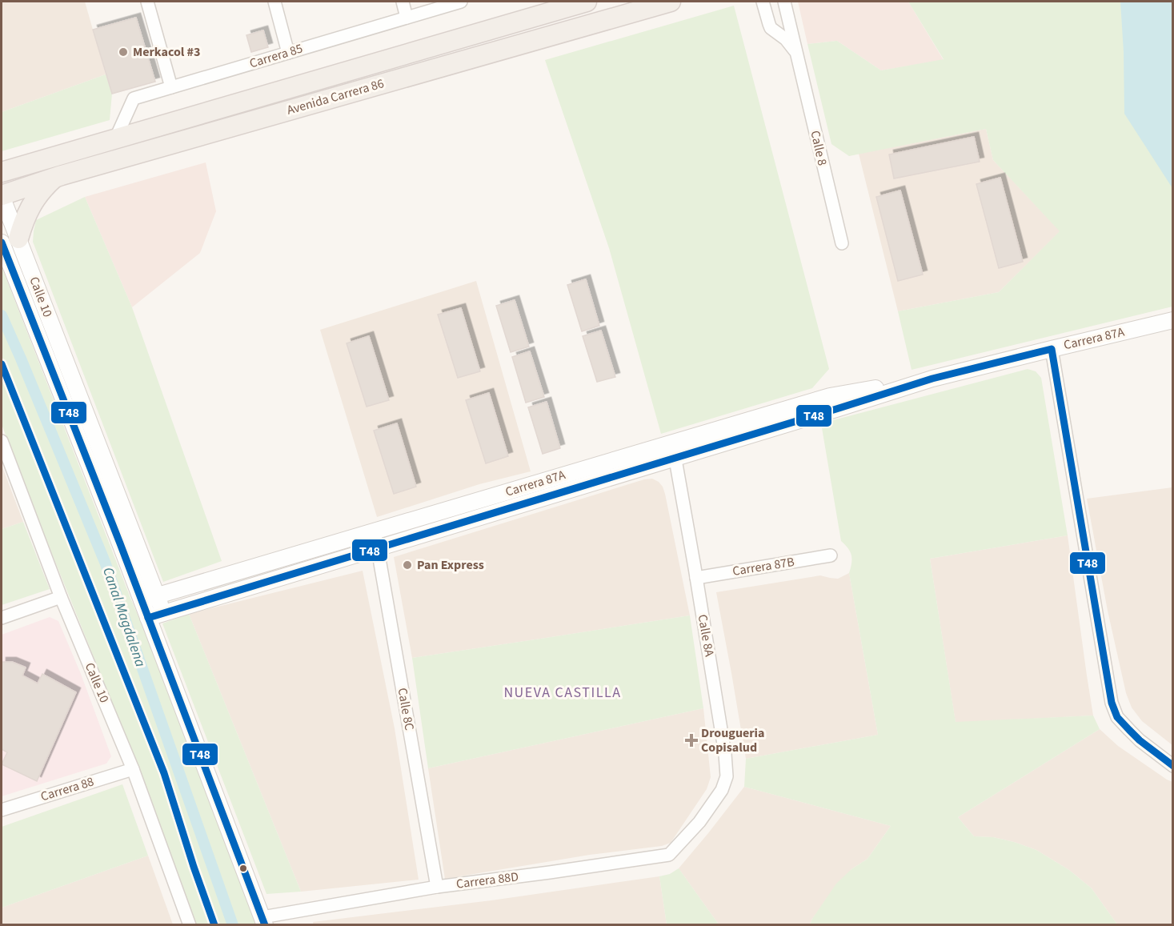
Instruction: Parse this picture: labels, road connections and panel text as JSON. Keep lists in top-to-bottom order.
{
  "streets": {
    "main road": ["Avenida Carrera 86"],
    "street": [
      "Carrera 85",
      "Calle 8",
      "Calle 10",
      "Carrera 87A",
      "Carrera 87B",
      "Calle 8A",
      "Calle 8C",
      "Carrera 88",
      "Carrera 88D"
    ]
  },
  "crossings": [
    ["Carrera 85", "Avenida Carrera 86"],
    ["Avenida Carrera 86", "Calle 10"],
    ["Calle 10", "Carrera 87A"],
    ["Calle 10", "Carrera 88"],
    ["Calle 10", "Carrera 88D"],
    ["Carrera 87A", "Calle 8A"],
    ["Carrera 87A", "Calle 8C"],
    ["Carrera 87B", "Calle 8A"],
    ["Calle 8A", "Carrera 88D"],
    ["Calle 8C", "Carrera 88D"]
  ],
  "districts": ["NUEVA CASTILLA"],
  "water": ["Canal Magdalena"],
  "places": {
    "other": ["Merkacol #3", "Pan Express"],
    "health": ["Drougueria Copisalud"]
  },
  "lines": ["transit line T48"]
}
